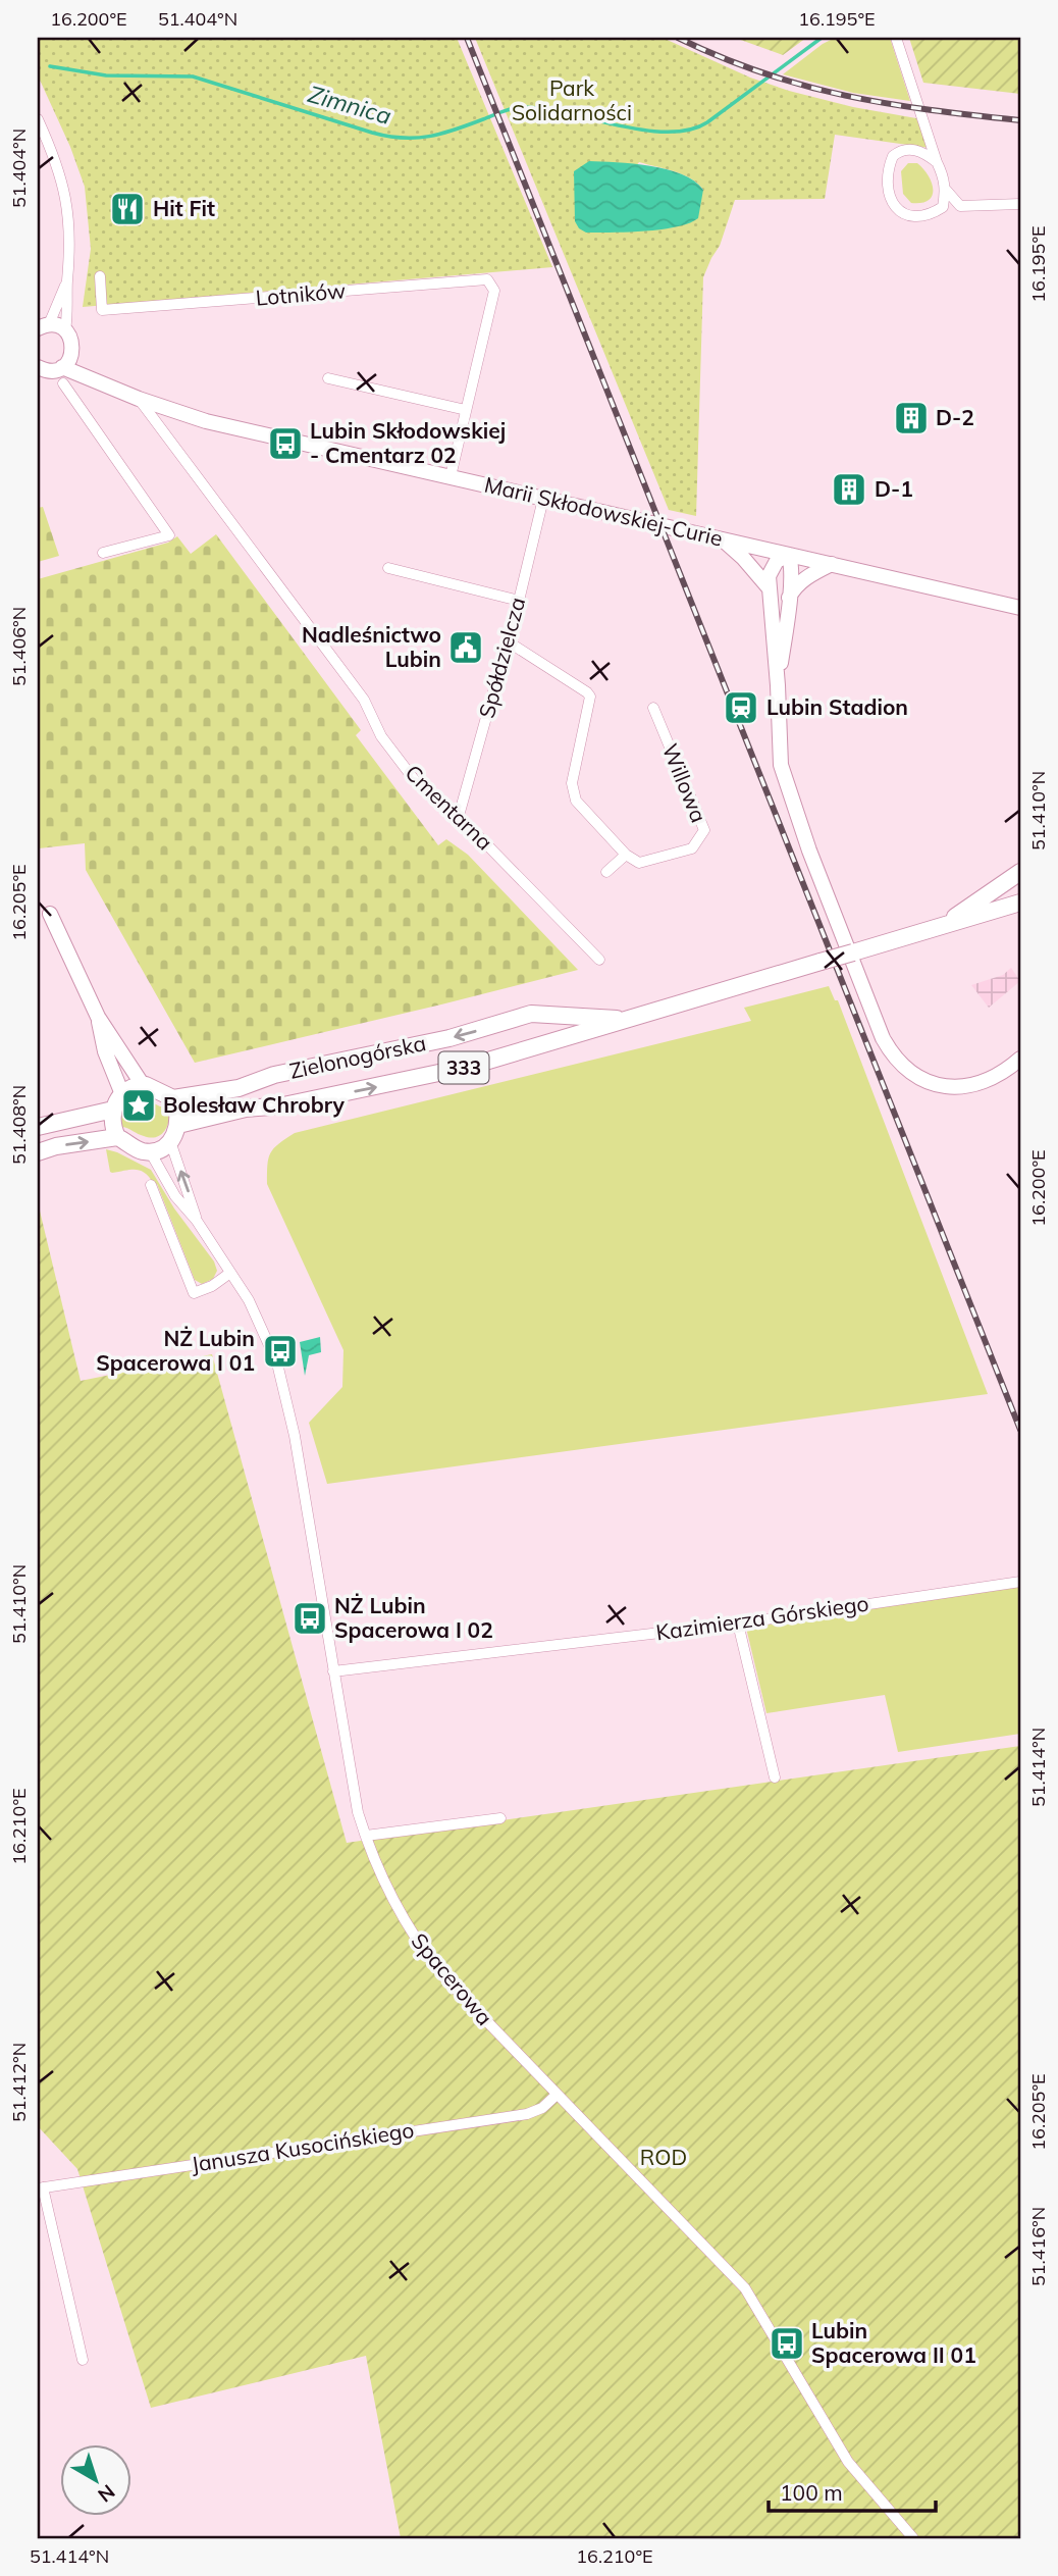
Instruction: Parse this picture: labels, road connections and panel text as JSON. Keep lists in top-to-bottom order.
{
  "streets": {
    "main road": ["Zielonogórska", "333"],
    "street": [
      "Lotników",
      "Marii Skłodowskiej-Curie",
      "Spółdzielcza",
      "Willowa",
      "Cmentarna",
      "Kazimierza Górskiego",
      "Spacerowa",
      "Janusza Kusocińskiego"
    ]
  },
  "crossings": [
    ["Marii Skłodowskiej-Curie", "Spółdzielcza"],
    ["Marii Skłodowskiej-Curie", "Cmentarna"],
    ["Spółdzielcza", "Cmentarna"],
    ["Zielonogórska", "Spacerowa"],
    ["Kazimierza Górskiego", "Spacerowa"],
    ["Spacerowa", "Janusza Kusocińskiego"]
  ],
  "water": ["Zimnica"],
  "parks": ["Park Solidarności", "ROD"],
  "places": {
    "restaurant": ["Hit Fit"],
    "building": ["D-2", "D-1"],
    "bus stop": [
      "Lubin Skłodowskiej - Cmentarz 02",
      "NŻ Lubin Spacerowa I 01",
      "NŻ Lubin Spacerowa I 02",
      "Lubin Spacerowa II 01"
    ],
    "public building": ["Nadleśnictwo Lubin"],
    "station": ["Lubin Stadion"],
    "place": ["Bolesław Chrobry"]
  },
  "scale_bar": "100 m",
  "north": "bottom right",
  "coordinates": [
    "16.200°E",
    "51.404°N",
    "16.195°E",
    "51.406°N",
    "51.410°N",
    "16.205°E",
    "51.408°N",
    "51.414°N",
    "16.210°E",
    "51.412°N",
    "51.416°N"
  ]
}
